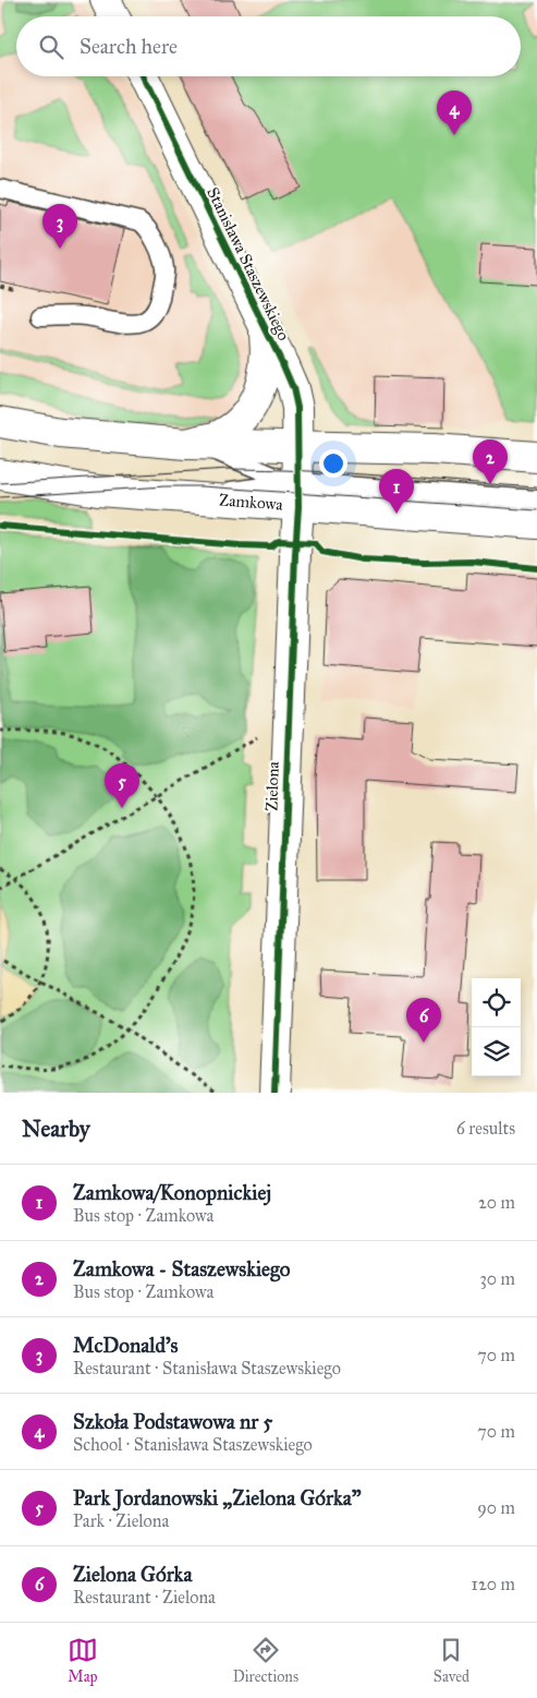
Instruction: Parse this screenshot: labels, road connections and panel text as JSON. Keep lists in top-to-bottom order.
{
  "streets": {
    "street": ["Stanisława Staszewskiego", "Zamkowa", "Zielona"]
  },
  "crossings": [
    ["Stanisława Staszewskiego", "Zamkowa"],
    ["Stanisława Staszewskiego", "Zielona"],
    ["Zamkowa", "Zielona"]
  ],
  "page": {
    "search": "Search here",
    "pins": [
      "4",
      "3",
      "2",
      "1",
      "5",
      "6"
    ],
    "heading": ["Nearby", "6 results"],
    "list": [
      {
        "mark": "1",
        "name": "Zamkowa/Konopnickiej",
        "note": "Bus stop · Zamkowa",
        "value": "20 m"
      },
      {
        "mark": "2",
        "name": "Zamkowa - Staszewskiego",
        "note": "Bus stop · Zamkowa",
        "value": "30 m"
      },
      {
        "mark": "3",
        "name": "McDonald's",
        "note": "Restaurant · Stanisława Staszewskiego",
        "value": "70 m"
      },
      {
        "mark": "4",
        "name": "Szkoła Podstawowa nr 5",
        "note": "School · Stanisława Staszewskiego",
        "value": "70 m"
      },
      {
        "mark": "5",
        "name": "Park Jordanowski „Zielona Górka”",
        "note": "Park · Zielona",
        "value": "90 m"
      },
      {
        "mark": "6",
        "name": "Zielona Górka",
        "note": "Restaurant · Zielona",
        "value": "120 m"
      }
    ],
    "nav": ["Map", "Directions", "Saved"]
  }
}
